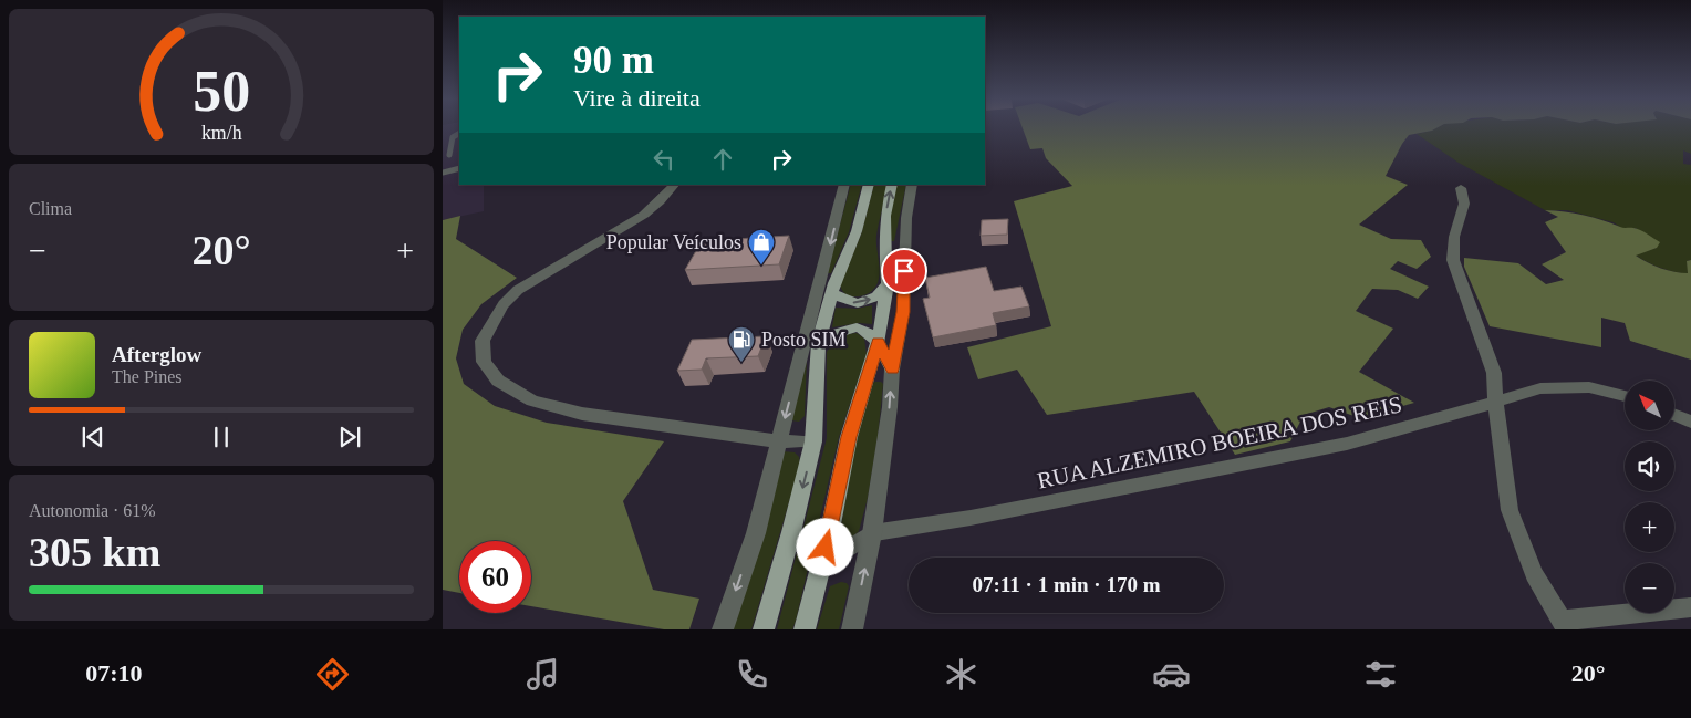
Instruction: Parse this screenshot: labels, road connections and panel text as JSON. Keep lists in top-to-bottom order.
{
  "streets": {
    "street": ["RUA ALZEMIRO BOEIRA DOS REIS"]
  },
  "places": {
    "shop": ["Popular Veículos"],
    "fuel station": ["Posto SIM"]
  },
  "north": "top left",
  "page": {
    "turn": ["90 m", "Vire à direita"],
    "tile": [
      "Clima",
      ["Autonomia · 61%", "305 km"]
    ],
    "heat": ["−", "20°", "+"],
    "song": ["Afterglow", "The Pines"],
    "map_buttons": ["+", "−"],
    "limit": "60",
    "trip": "07:11 · 1 min · 170 m",
    "tabs": ["07:10", "20°"],
    "gauge": ["50", "km/h"]
  }
}
